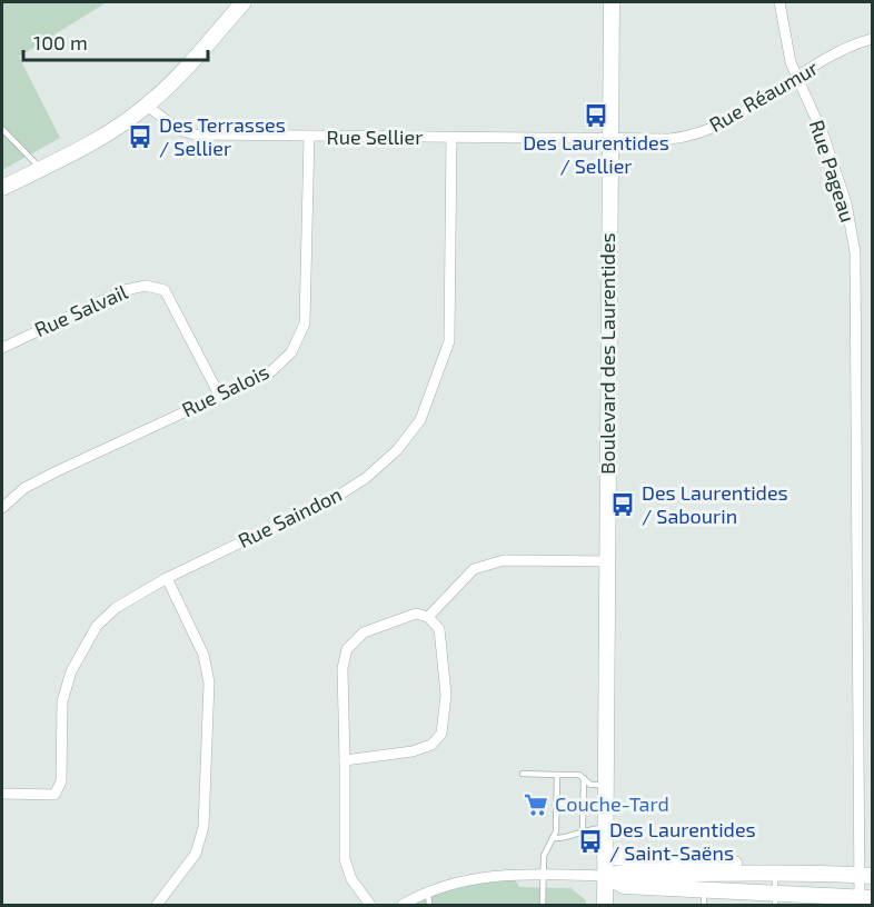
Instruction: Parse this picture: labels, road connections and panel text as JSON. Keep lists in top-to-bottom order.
{
  "streets": {
    "street": [
      "Rue Réaumur",
      "Rue Sellier",
      "Rue Pageau",
      "Rue Salvail",
      "Boulevard des Laurentides",
      "Rue Salois",
      "Rue Saindon"
    ]
  },
  "crossings": [
    ["Rue Réaumur", "Rue Sellier"],
    ["Rue Réaumur", "Rue Pageau"],
    ["Rue Réaumur", "Boulevard des Laurentides"],
    ["Rue Sellier", "Boulevard des Laurentides"],
    ["Rue Sellier", "Rue Salois"],
    ["Rue Sellier", "Rue Saindon"],
    ["Rue Salvail", "Rue Salois"]
  ],
  "places": {
    "bus stop": [
      "Des Laurentides / Sellier",
      "Des Terrasses / Sellier",
      "Des Laurentides / Sabourin",
      "Des Laurentides / Saint-Saëns"
    ],
    "supermarket": ["Couche-Tard"]
  },
  "scale_bar": "100 m"
}
